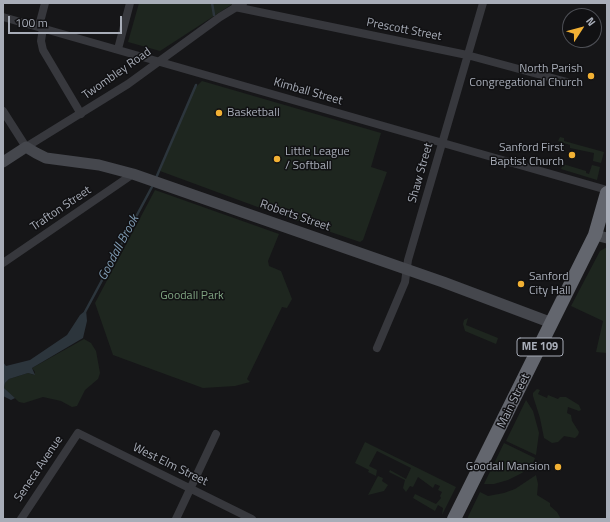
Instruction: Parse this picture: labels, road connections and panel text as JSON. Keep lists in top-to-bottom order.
{
  "streets": {
    "highway": ["ME 109", "Main Street"],
    "street": [
      "Prescott Street",
      "Twombley Road",
      "Kimball Street",
      "Shaw Street",
      "Trafton Street",
      "Roberts Street",
      "West Elm Street",
      "Seneca Avenue"
    ]
  },
  "crossings": [
    ["Prescott Street", "Twombley Road"],
    ["Prescott Street", "Shaw Street"],
    ["Twombley Road", "Kimball Street"],
    ["Twombley Road", "Roberts Street"],
    ["Kimball Street", "Shaw Street"],
    ["Kimball Street", "Main Street"],
    ["Shaw Street", "Roberts Street"],
    ["Trafton Street", "Roberts Street"],
    ["Roberts Street", "Main Street"],
    ["West Elm Street", "Seneca Avenue"]
  ],
  "water": ["Goodall Brook"],
  "parks": ["Goodall Park"],
  "places": [
    "North Parish Congregational Church",
    "Basketball",
    "Sanford First Baptist Church",
    "Little League / Softball",
    "Sanford City Hall",
    "Goodall Mansion"
  ],
  "scale_bar": "100 m",
  "north": "top right"
}
